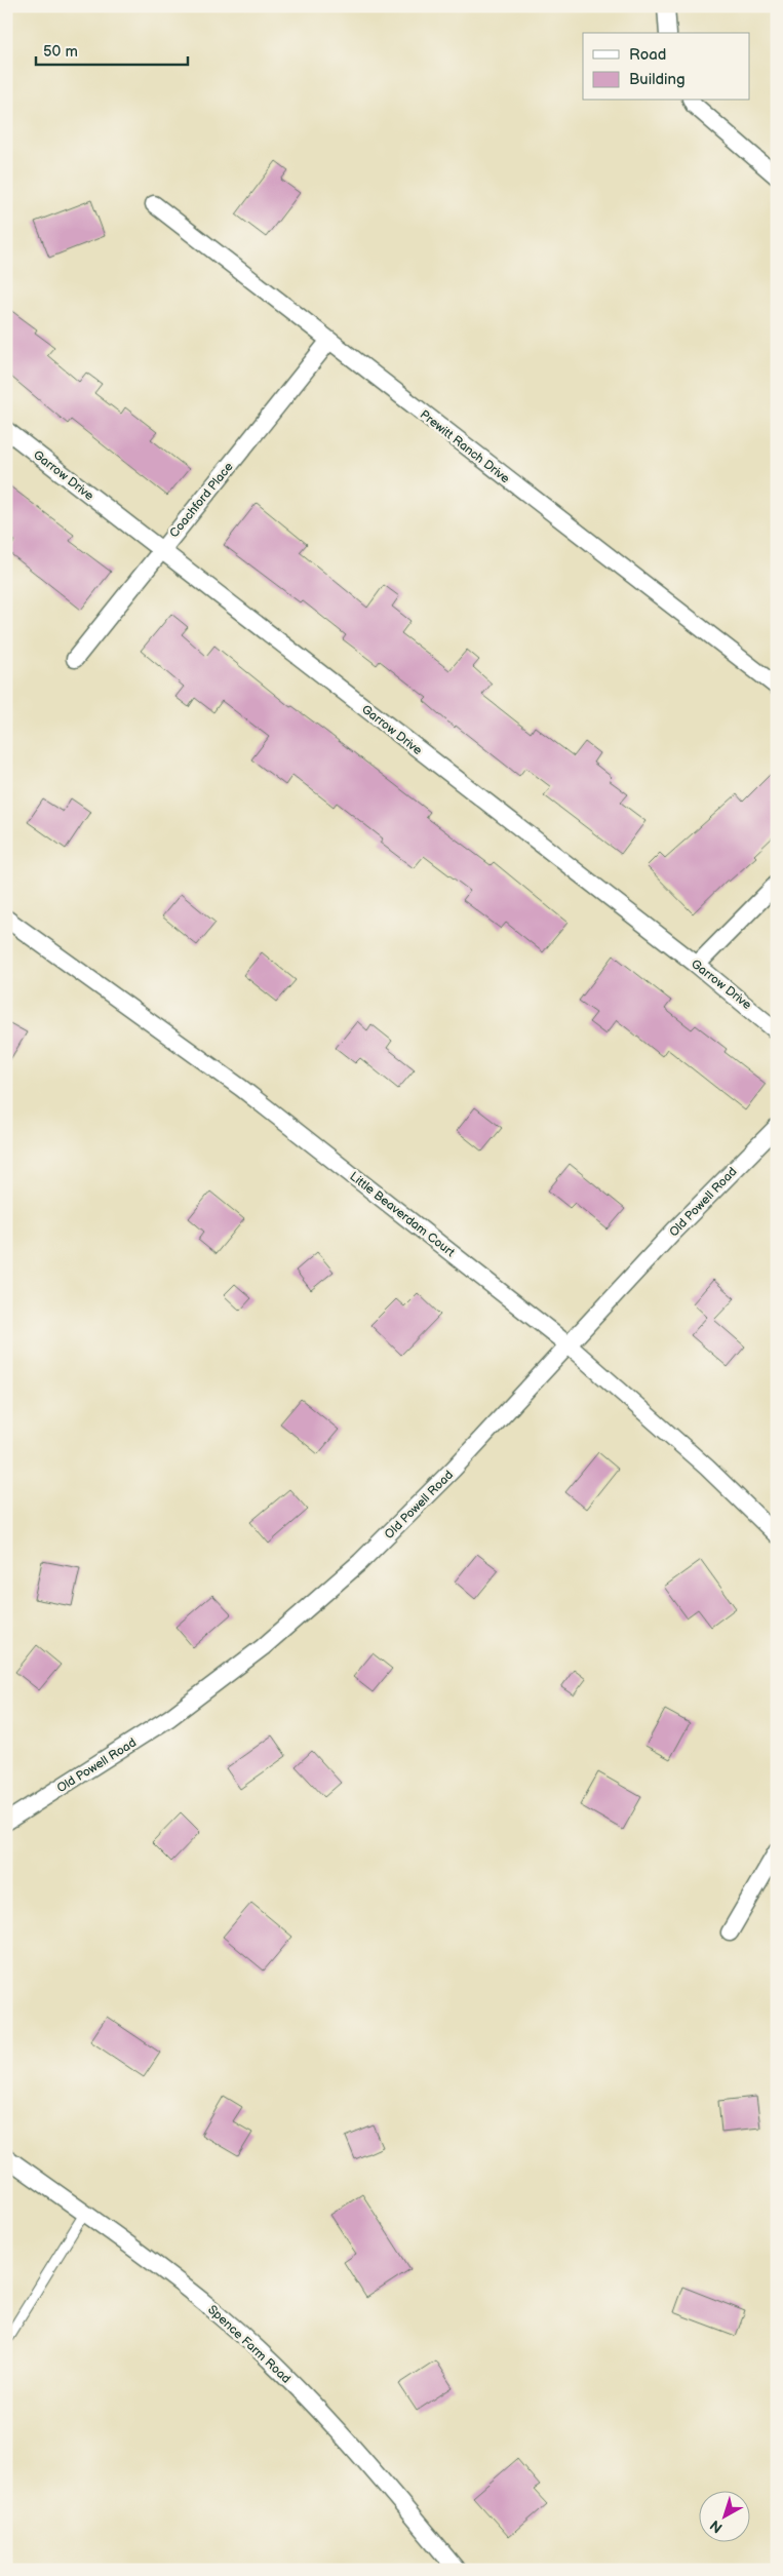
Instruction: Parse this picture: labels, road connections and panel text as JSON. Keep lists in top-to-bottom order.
{
  "streets": {
    "street": [
      "Prewitt Ranch Drive",
      "Garrow Drive",
      "Coachford Place",
      "Old Powell Road",
      "Little Beaverdam Court",
      "Spence Farm Road"
    ]
  },
  "crossings": [
    ["Prewitt Ranch Drive", "Coachford Place"],
    ["Garrow Drive", "Coachford Place"],
    ["Old Powell Road", "Little Beaverdam Court"]
  ],
  "legend": ["Road", "Building"],
  "scale_bar": "50 m",
  "north": "bottom left"
}
